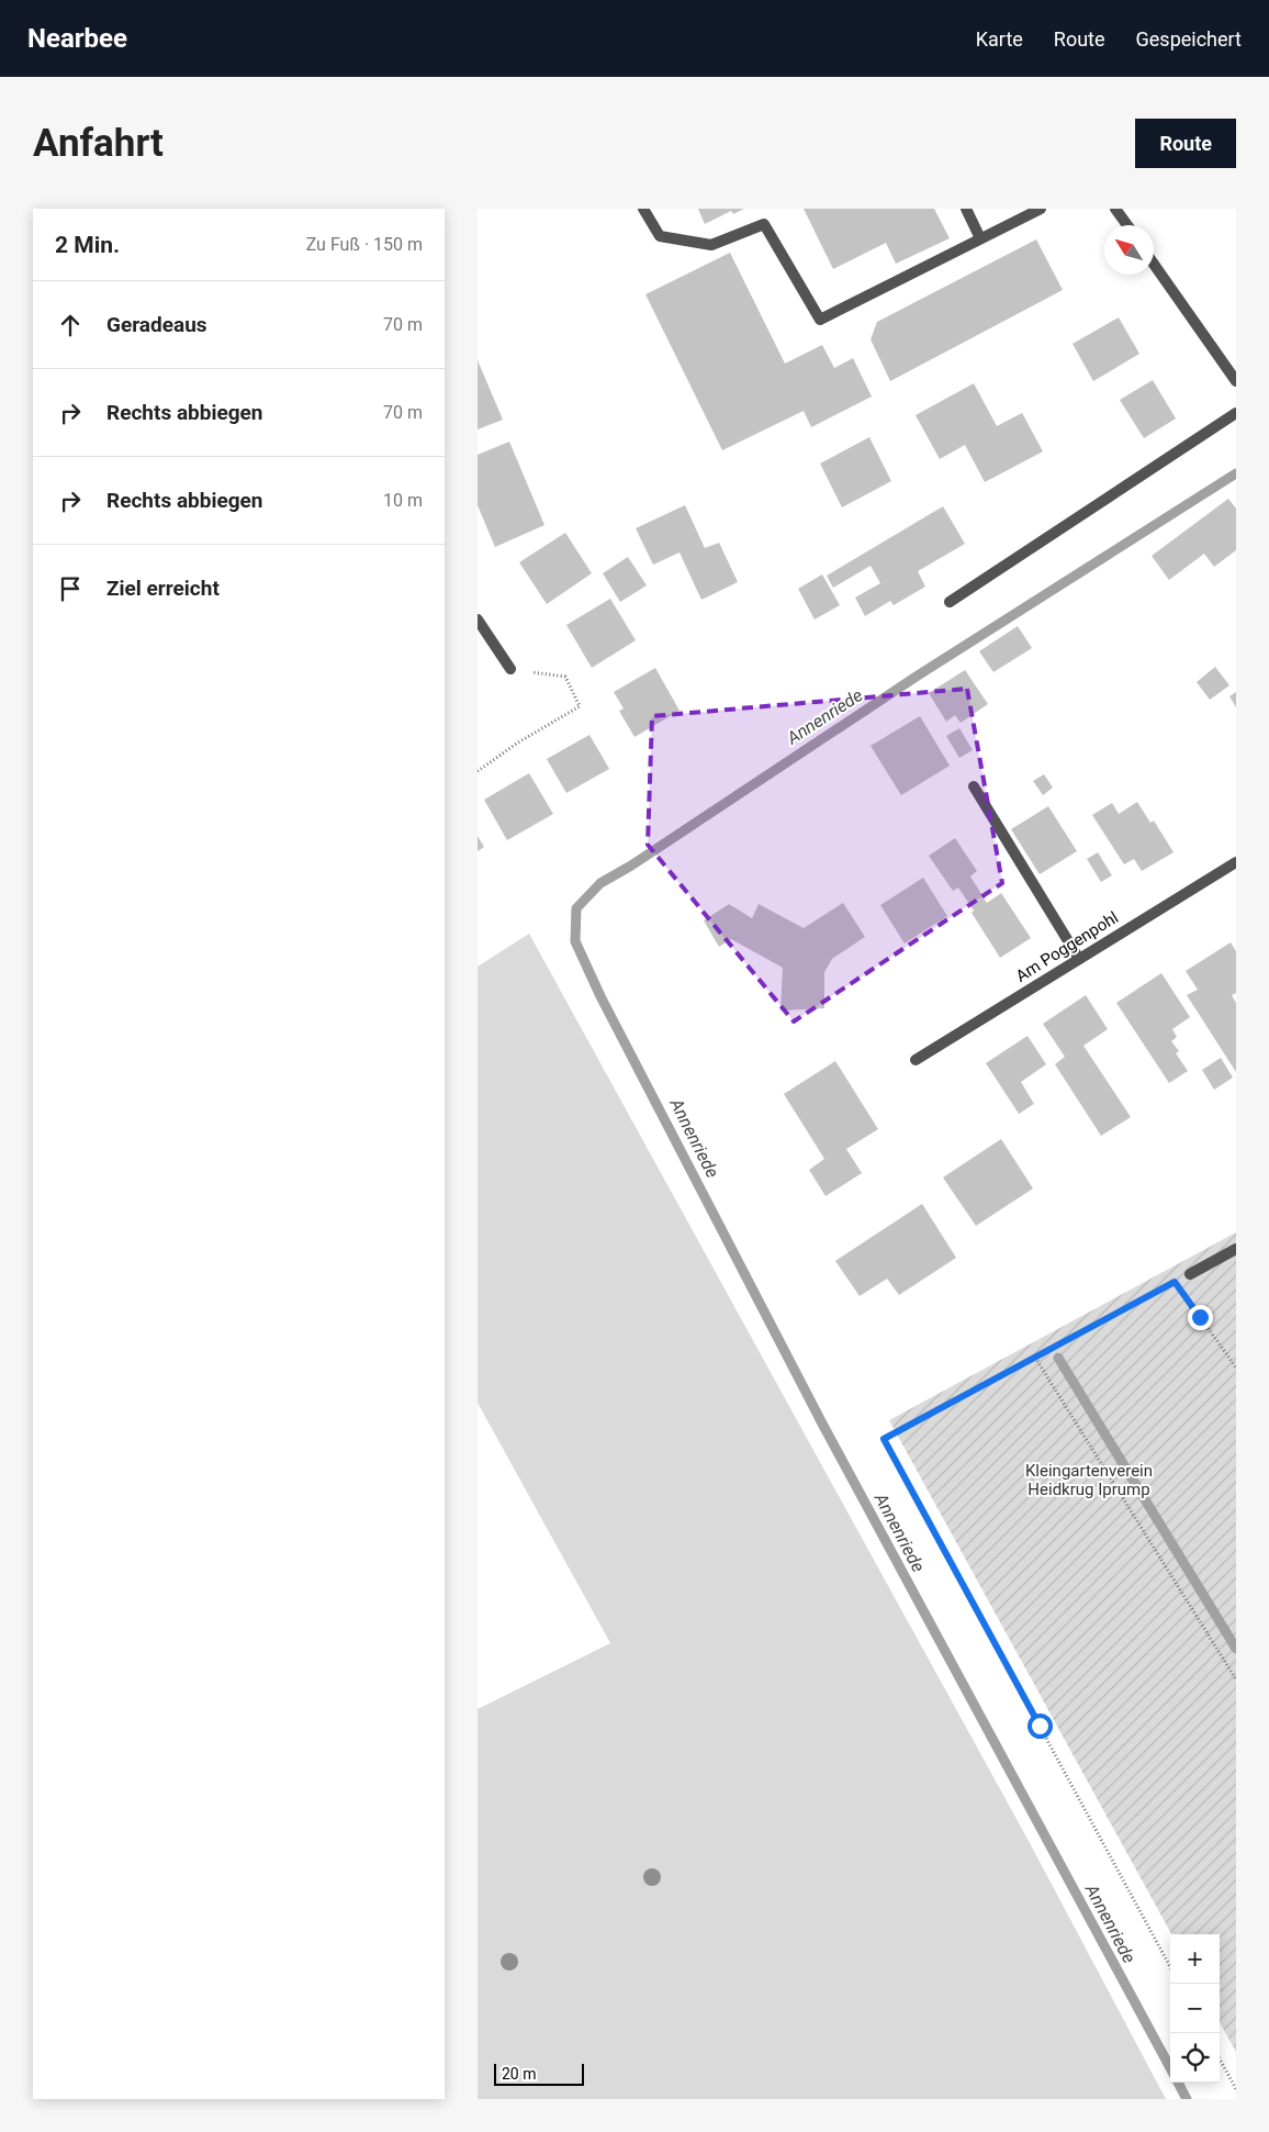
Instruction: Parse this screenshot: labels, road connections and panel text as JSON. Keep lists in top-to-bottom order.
{
  "streets": {
    "street": ["Am Poggenpohl"]
  },
  "water": ["Annenriede"],
  "parks": ["Kleingartenverein Heidkrug Iprump"],
  "scale_bar": "20 m",
  "north": "top left",
  "page": {
    "header": "Nearbee",
    "nav": ["Karte", "Route", "Gespeichert"],
    "buttons": "Route",
    "title": "Anfahrt",
    "heading": ["2 Min.", "Zu Fuß · 150 m"],
    "list": [
      ["Geradeaus", "70 m"],
      ["Rechts abbiegen", "70 m"],
      ["Rechts abbiegen", "10 m"],
      "Ziel erreicht"
    ],
    "map_buttons": ["+", "−"],
    "scale": "20 m"
  }
}
